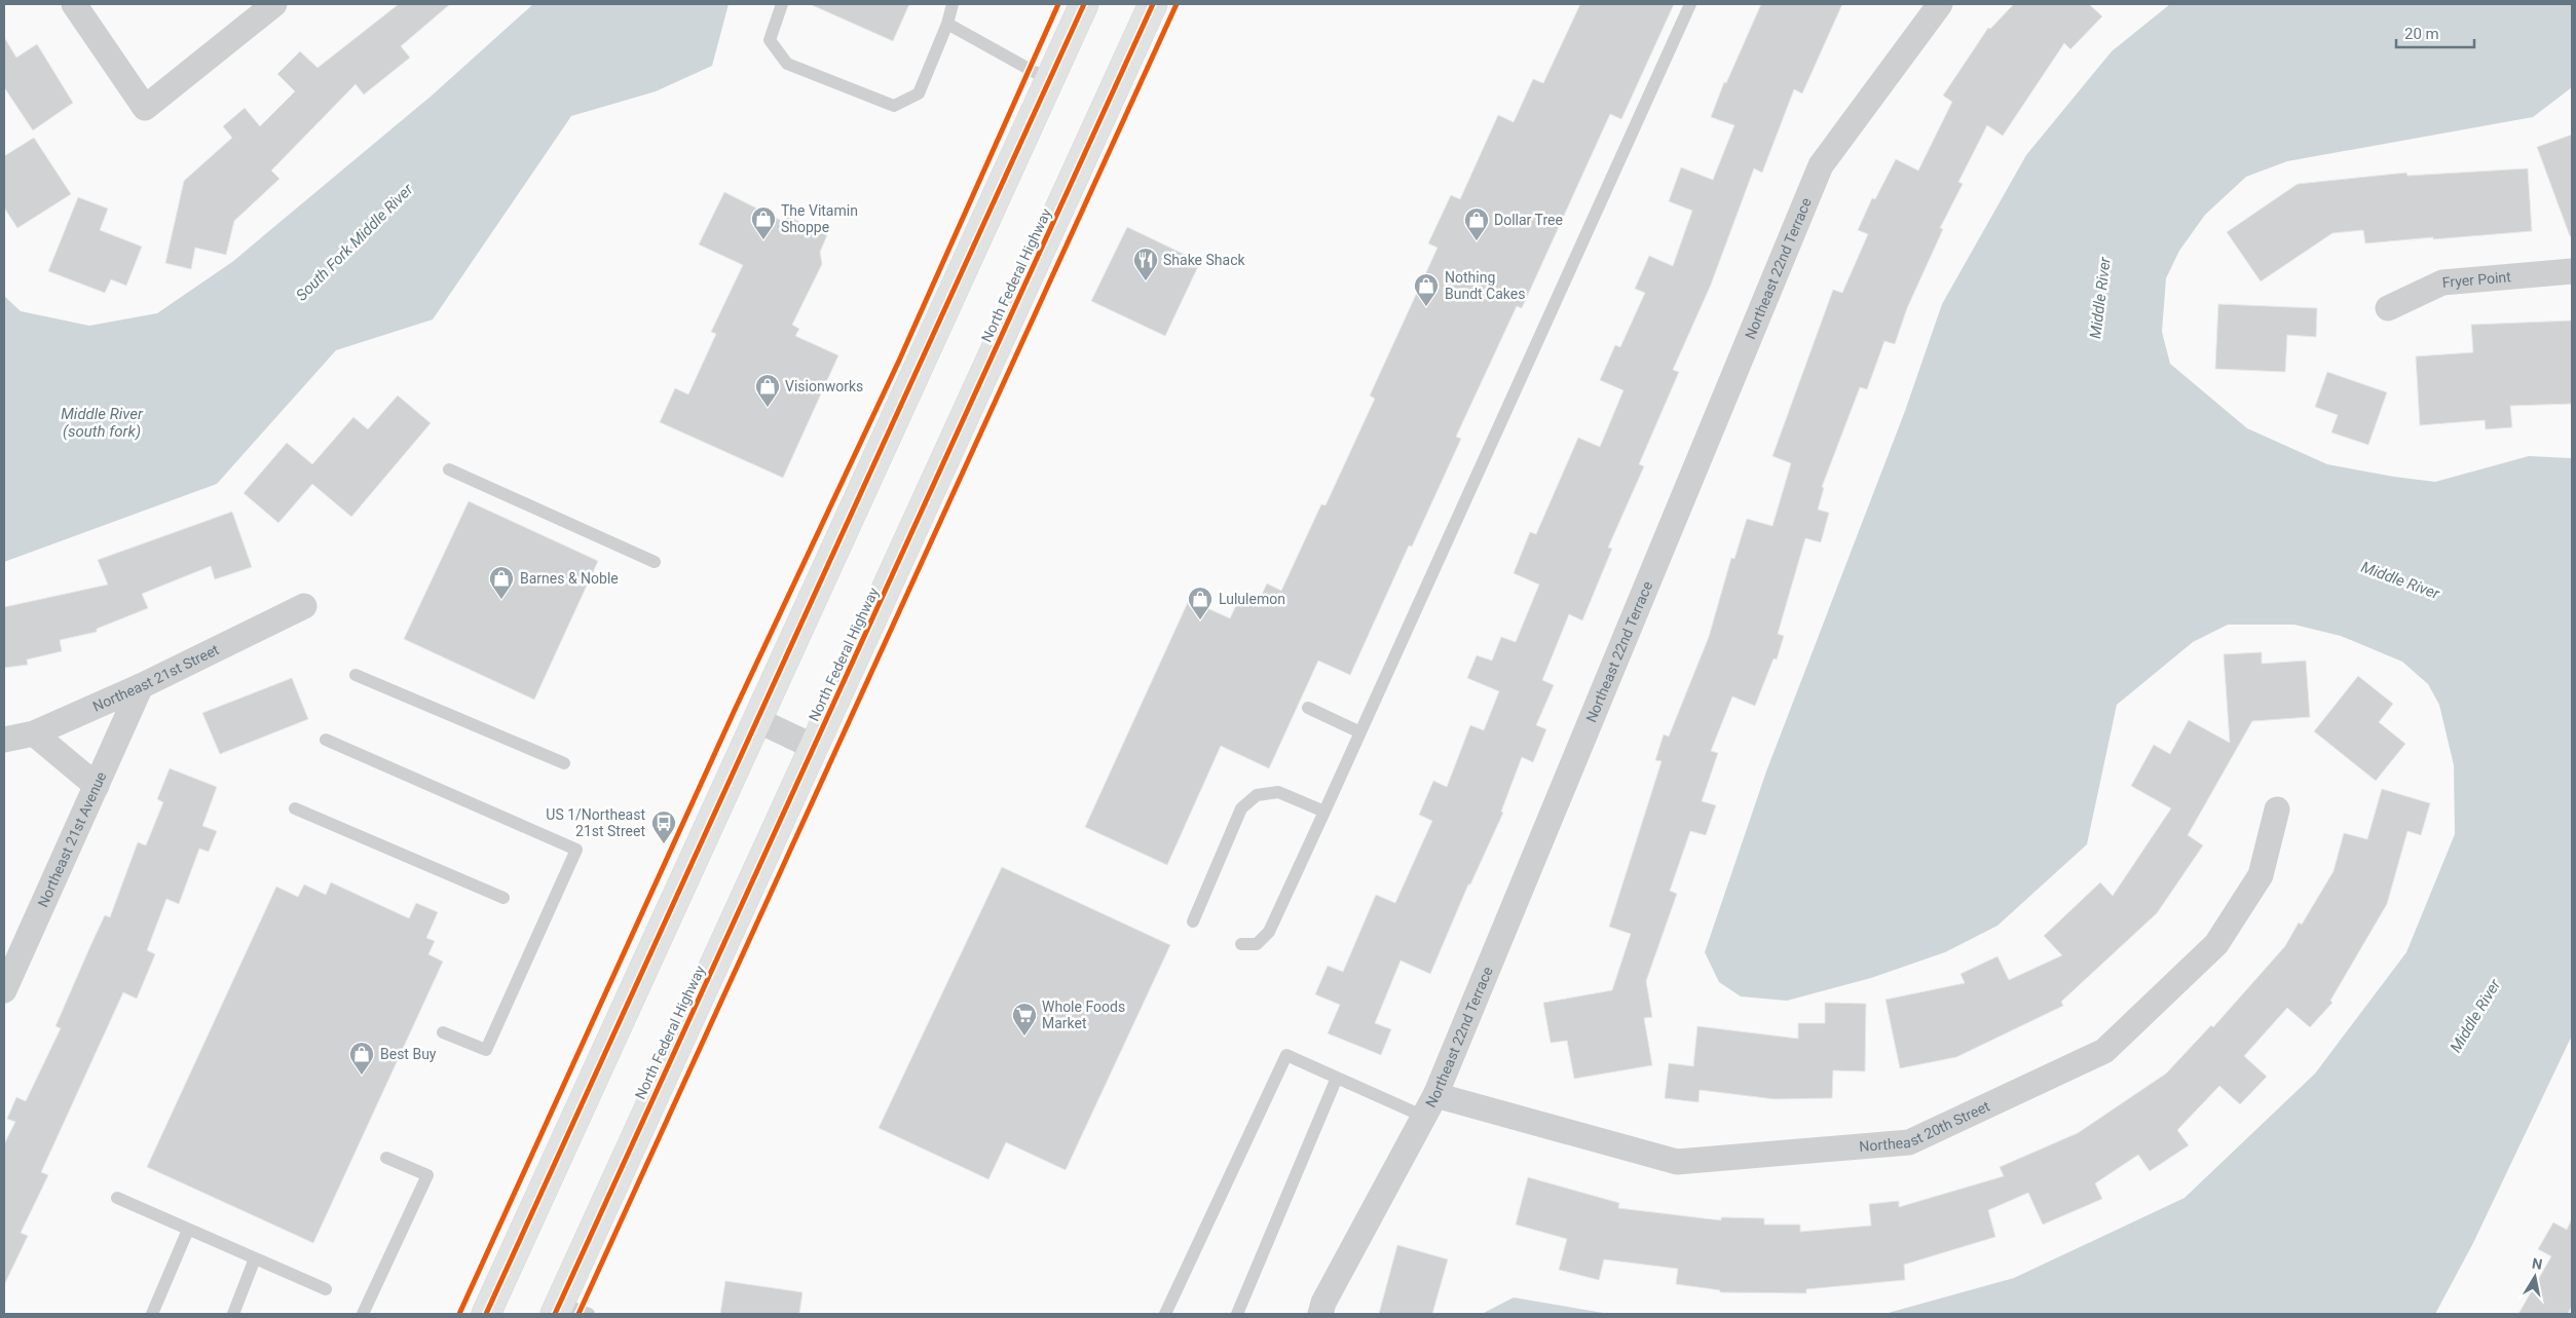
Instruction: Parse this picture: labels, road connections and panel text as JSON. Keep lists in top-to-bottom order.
{
  "streets": {
    "main road": ["North Federal Highway"],
    "street": [
      "Northeast 22nd Terrace",
      "Fryer Point",
      "Northeast 21st Street",
      "Northeast 21st Avenue",
      "Northeast 20th Street"
    ]
  },
  "crossings": [
    ["Northeast 22nd Terrace", "Northeast 20th Street"],
    ["Northeast 21st Street", "Northeast 21st Avenue"]
  ],
  "water": ["South Fork Middle River", "Middle River", "Middle River (south fork)"],
  "places": {
    "shop": [
      "The Vitamin Shoppe",
      "Dollar Tree",
      "Nothing Bundt Cakes",
      "Visionworks",
      "Barnes & Noble",
      "Lululemon",
      "Best Buy"
    ],
    "restaurant": ["Shake Shack"],
    "bus stop": ["US 1/Northeast 21st Street"],
    "supermarket": ["Whole Foods Market"]
  },
  "scale_bar": "20 m",
  "north": "top"
}
